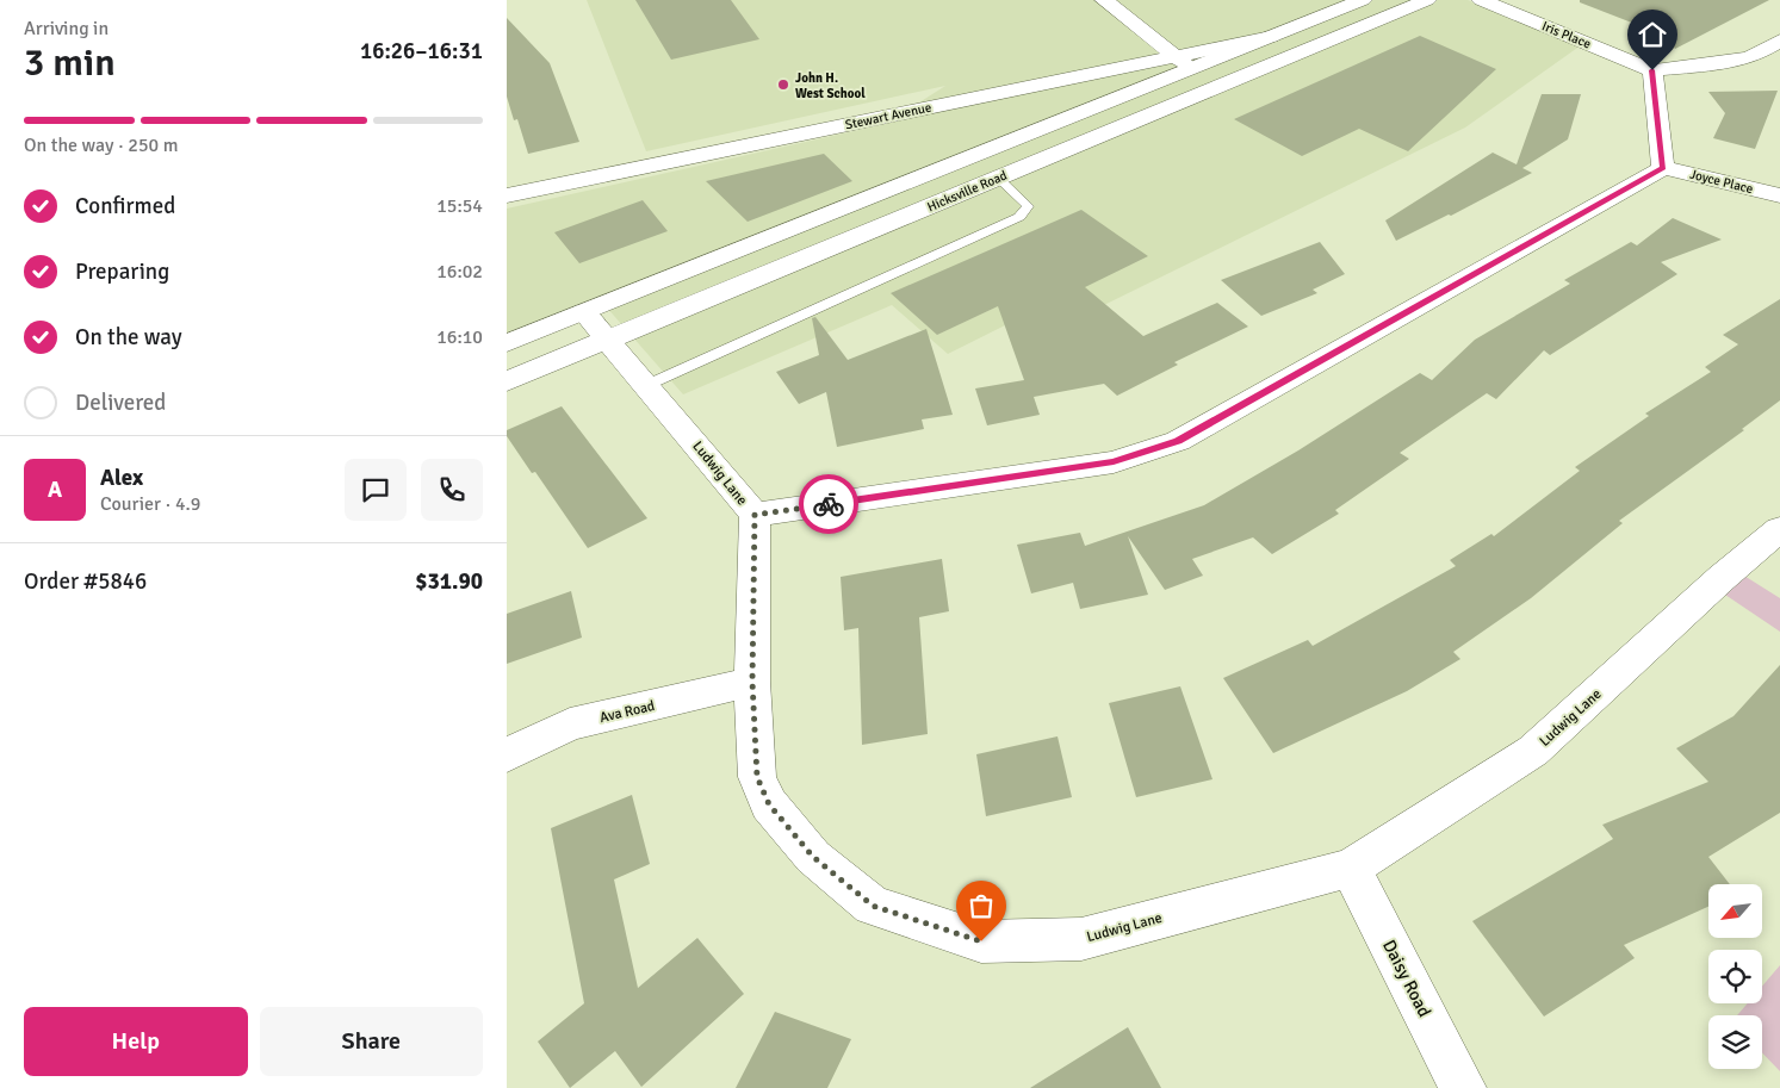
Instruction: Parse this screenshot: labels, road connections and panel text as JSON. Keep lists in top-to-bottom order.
{
  "streets": {
    "street": [
      "Iris Place",
      "Stewart Avenue",
      "Joyce Place",
      "Hicksville Road",
      "Ludwig Lane",
      "Ava Road",
      "Daisy Road"
    ]
  },
  "crossings": [
    ["Stewart Avenue", "Hicksville Road"],
    ["Hicksville Road", "Ludwig Lane"],
    ["Ludwig Lane", "Ava Road"],
    ["Ludwig Lane", "Daisy Road"]
  ],
  "places": ["John H. West School"],
  "north": "bottom left",
  "page": {
    "heading": ["3 min", "Arriving in", "16:26–16:31"],
    "panel": [
      "Alex",
      "Courier · 4.9",
      "Order #5846",
      "$31.90"
    ],
    "bar": "On the way · 250 m",
    "list": [
      ["Confirmed", "15:54"],
      ["Preparing", "16:02"],
      ["On the way", "16:10"],
      "Delivered"
    ],
    "round": "A",
    "buttons": ["Help", "Share"]
  }
}
